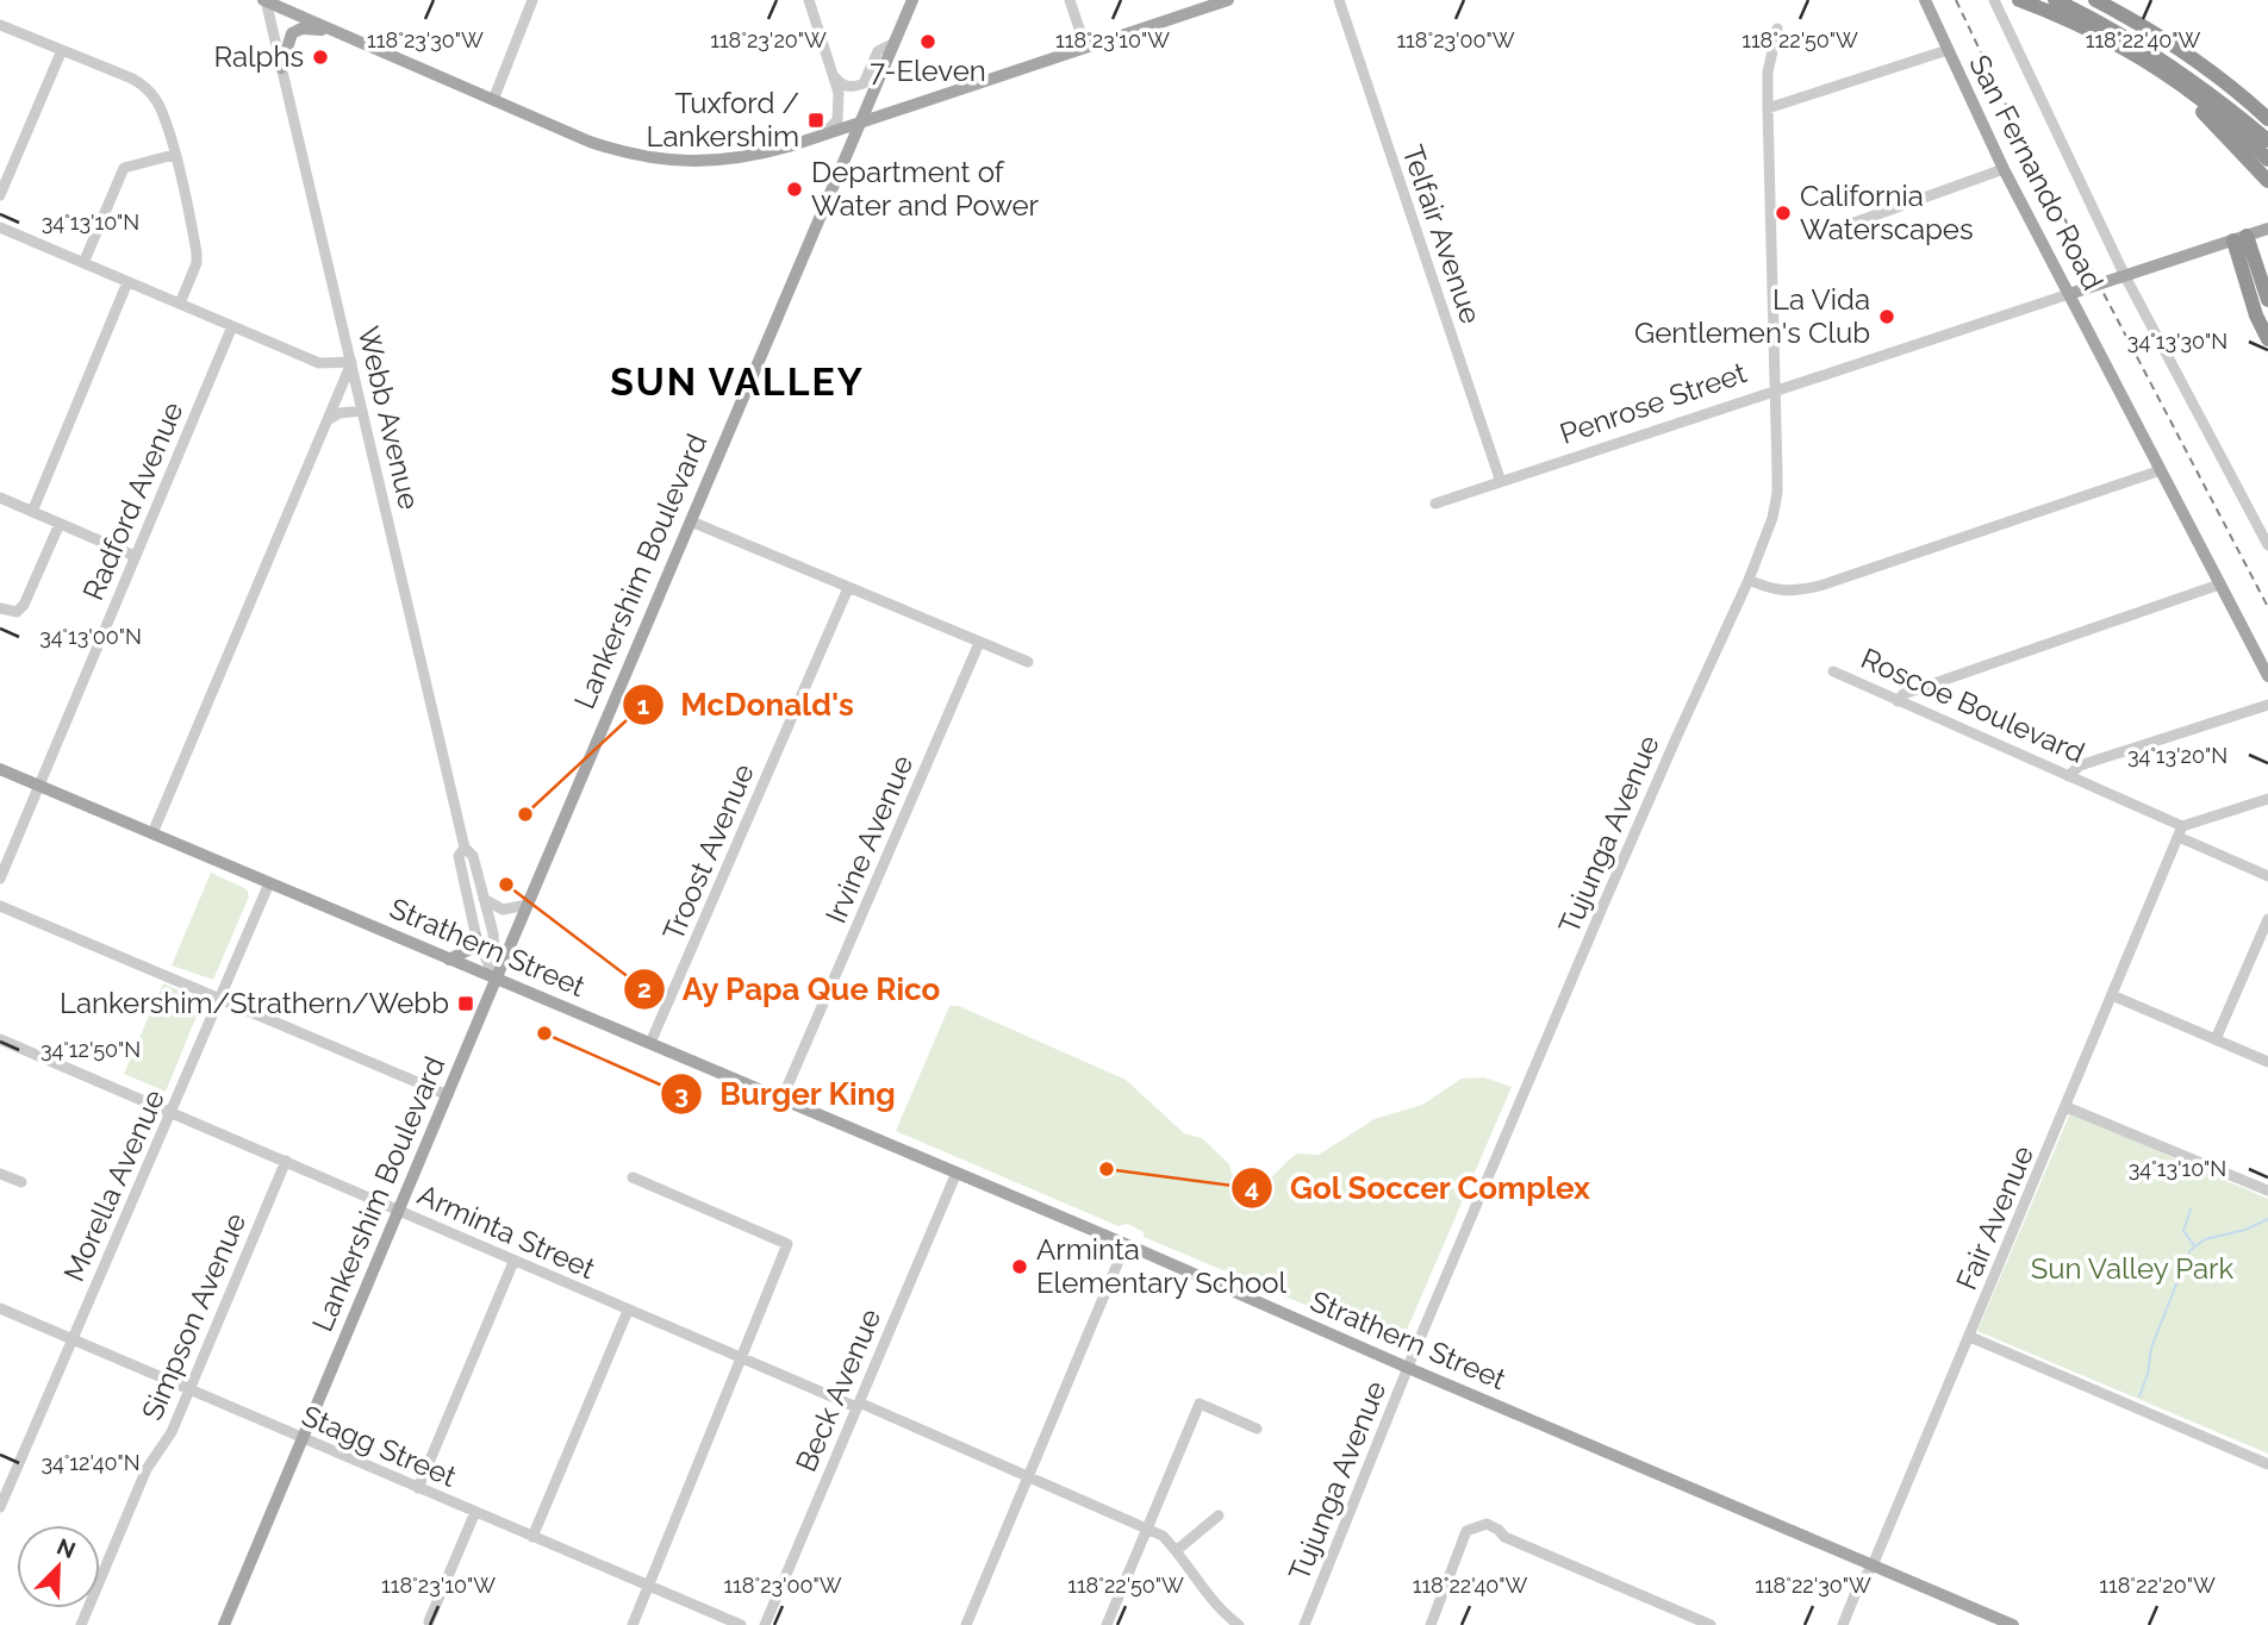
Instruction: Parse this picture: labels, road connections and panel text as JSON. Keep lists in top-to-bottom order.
{
  "streets": {
    "main road": [
      "San Fernando Road",
      "Penrose Street",
      "Lankershim Boulevard",
      "Strathern Street"
    ],
    "street": [
      "Telfair Avenue",
      "Webb Avenue",
      "Radford Avenue",
      "Roscoe Boulevard",
      "Tujunga Avenue",
      "Irvine Avenue",
      "Troost Avenue",
      "Morella Avenue",
      "Fair Avenue",
      "Arminta Street",
      "Simpson Avenue",
      "Beck Avenue",
      "Stagg Street"
    ]
  },
  "crossings": [
    ["San Fernando Road", "Penrose Street"],
    ["Telfair Avenue", "Penrose Street"],
    ["Penrose Street", "Tujunga Avenue"],
    ["Webb Avenue", "Lankershim Boulevard"],
    ["Webb Avenue", "Strathern Street"],
    ["Radford Avenue", "Strathern Street"],
    ["Lankershim Boulevard", "Strathern Street"],
    ["Lankershim Boulevard", "Arminta Street"],
    ["Lankershim Boulevard", "Stagg Street"],
    ["Roscoe Boulevard", "Fair Avenue"],
    ["Tujunga Avenue", "Strathern Street"],
    ["Irvine Avenue", "Strathern Street"],
    ["Troost Avenue", "Strathern Street"],
    ["Strathern Street", "Morella Avenue"],
    ["Strathern Street", "Fair Avenue"],
    ["Strathern Street", "Beck Avenue"],
    ["Morella Avenue", "Arminta Street"],
    ["Morella Avenue", "Stagg Street"],
    ["Arminta Street", "Simpson Avenue"],
    ["Arminta Street", "Beck Avenue"],
    ["Simpson Avenue", "Stagg Street"]
  ],
  "districts": ["SUN VALLEY"],
  "parks": ["Sun Valley Park"],
  "places": {
    "other": [
      "7-Eleven",
      "Ralphs",
      "Department of Water and Power",
      "California Waterscapes",
      "La Vida Gentlemen's Club",
      "McDonald's",
      "Ay Papa Que Rico",
      "Burger King",
      "Gol Soccer Complex",
      "Arminta Elementary School"
    ],
    "transit": ["Tuxford / Lankershim", "Lankershim/Strathern/Webb"]
  },
  "north": "top right",
  "coordinates": [
    "118°23'30\"W",
    "118°23'20\"W",
    "118°23'10\"W",
    "118°23'00\"W",
    "118°22'50\"W",
    "118°22'40\"W",
    "34°13'10\"N",
    "34°13'30\"N",
    "34°13'00\"N",
    "34°13'20\"N",
    "34°12'50\"N",
    "34°12'40\"N",
    "118°22'30\"W",
    "118°22'20\"W"
  ]
}
